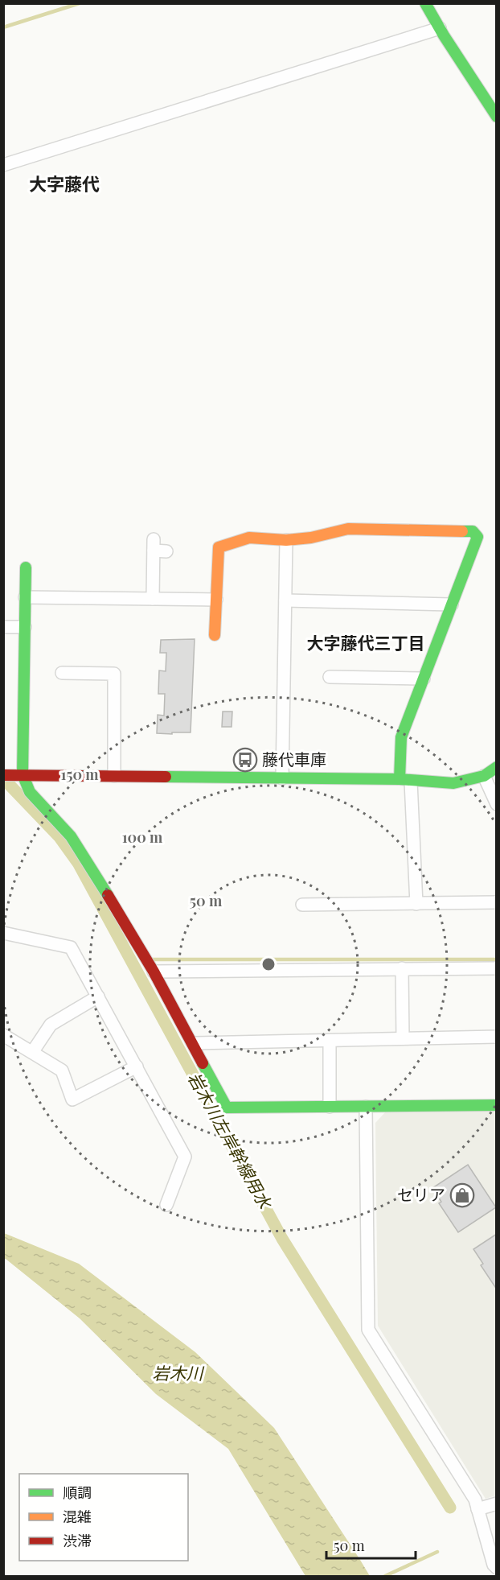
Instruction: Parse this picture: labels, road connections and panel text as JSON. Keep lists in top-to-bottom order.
{
  "districts": ["大字藤代", "大字藤代三丁目"],
  "water": ["岩木川左岸幹線用水", "岩木川"],
  "places": {
    "bus stop": ["藤代車庫"],
    "shop": ["セリア"]
  },
  "legend": ["順調", "混雑", "渋滞"],
  "scale_bar": "50 m",
  "rings": ["150 m", "100 m", "50 m"]
}
